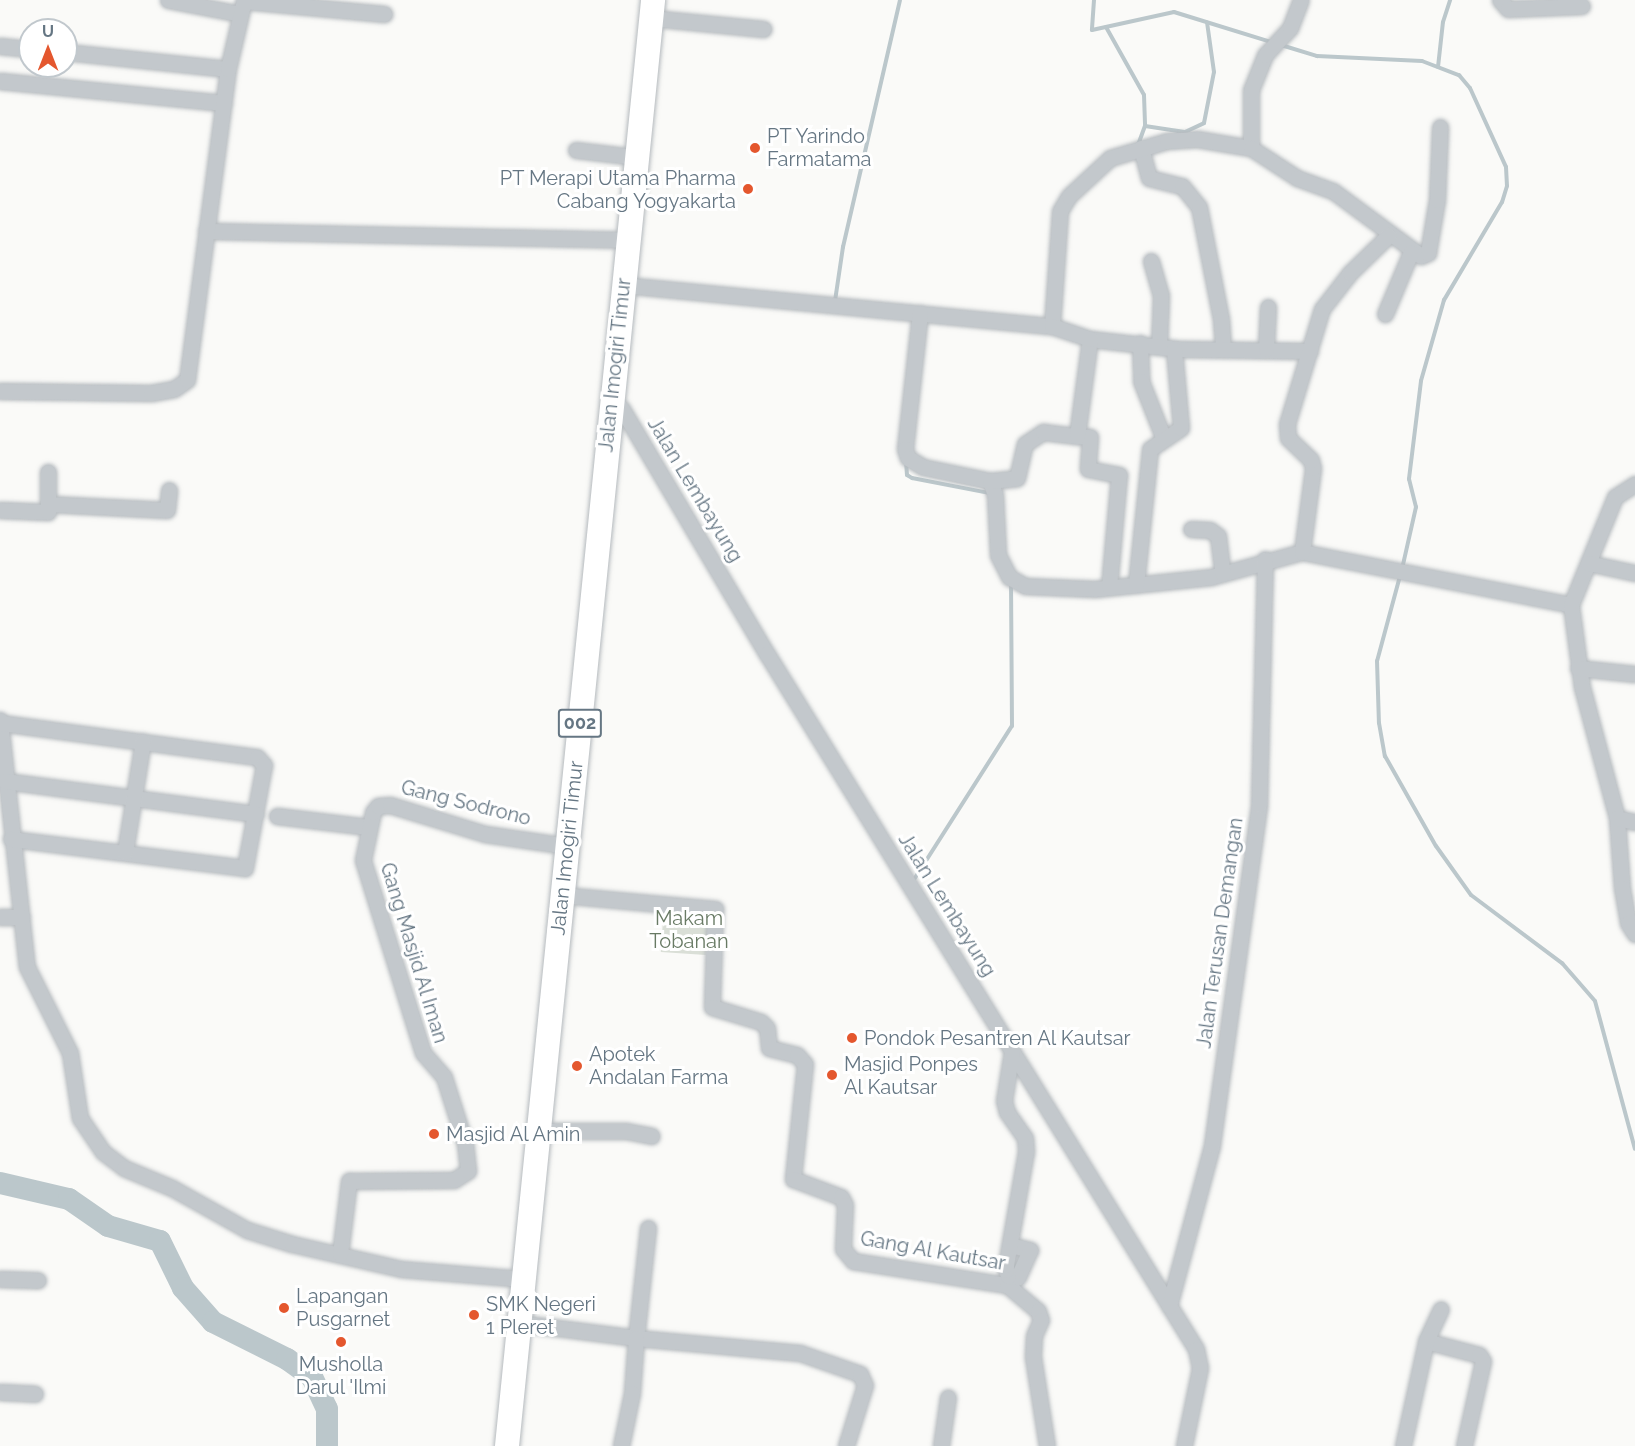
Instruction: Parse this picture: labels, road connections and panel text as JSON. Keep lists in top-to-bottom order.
{
  "streets": {
    "main road": ["Jalan Imogiri Timur", "002"],
    "street": [
      "Jalan Lembayung",
      "Gang Sodrono",
      "Jalan Terusan Demangan",
      "Gang Masjid Al Iman",
      "Gang Al Kautsar"
    ]
  },
  "crossings": [
    ["Jalan Imogiri Timur", "Jalan Lembayung"],
    ["Jalan Imogiri Timur", "Gang Sodrono"],
    ["Jalan Imogiri Timur", "Gang Al Kautsar"],
    ["Jalan Lembayung", "Jalan Terusan Demangan"],
    ["Gang Sodrono", "Gang Masjid Al Iman"]
  ],
  "parks": ["Makam Tobanan"],
  "places": [
    "PT Yarindo Farmatama",
    "PT Merapi Utama Pharma Cabang Yogyakarta",
    "Pondok Pesantren Al Kautsar",
    "Apotek Andalan Farma",
    "Masjid Ponpes Al Kautsar",
    "Masjid Al Amin",
    "Lapangan Pusgarnet",
    "SMK Negeri 1 Pleret",
    "Musholla Darul 'Ilmi"
  ],
  "north": "top"
}
